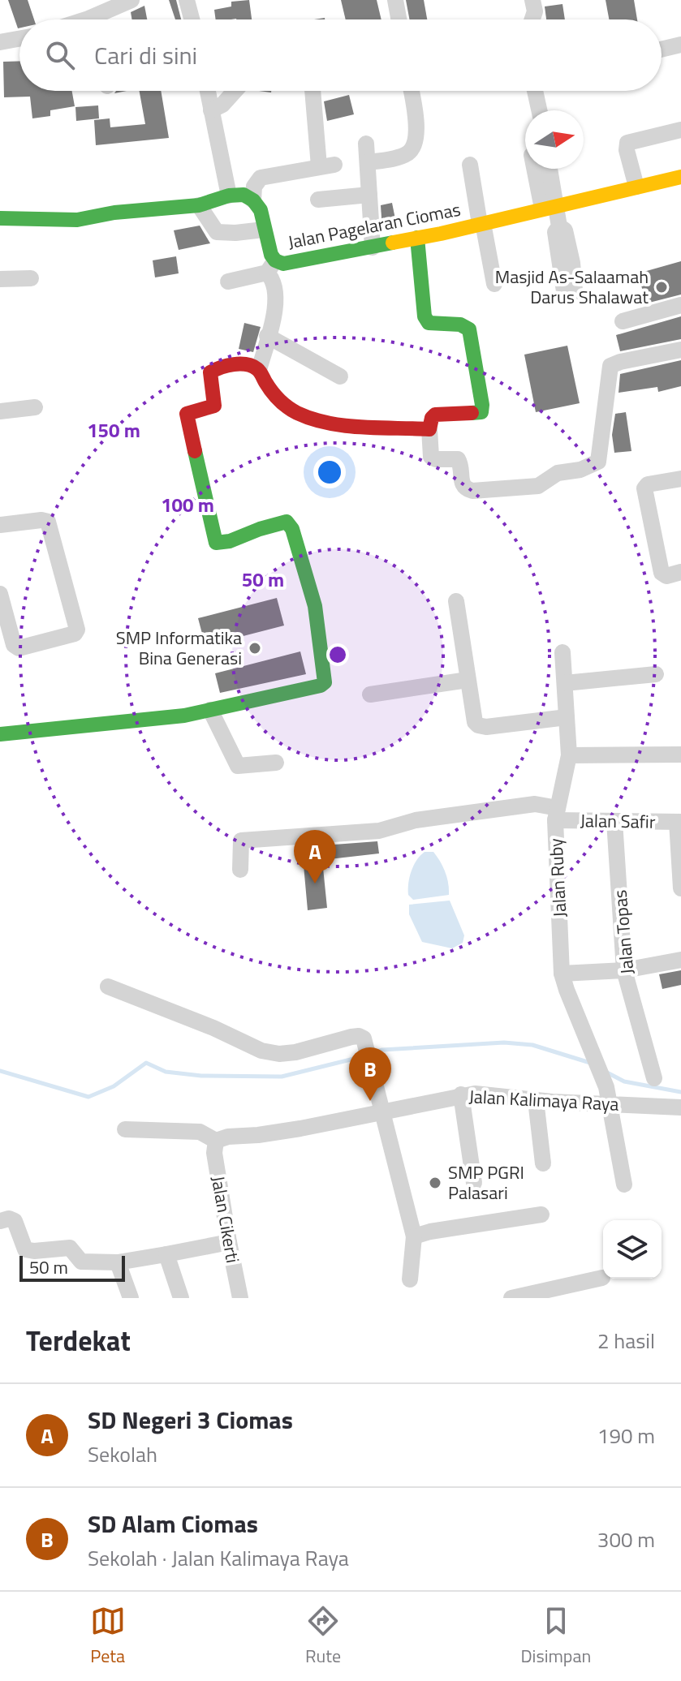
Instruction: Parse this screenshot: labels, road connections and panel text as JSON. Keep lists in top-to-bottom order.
{
  "streets": {
    "street": [
      "Jalan Pagelaran Ciomas",
      "Jalan Safir",
      "Jalan Ruby",
      "Jalan Topas",
      "Jalan Kalimaya Raya",
      "Jalan Cikerti"
    ]
  },
  "crossings": [
    ["Jalan Safir", "Jalan Ruby"],
    ["Jalan Safir", "Jalan Topas"],
    ["Jalan Ruby", "Jalan Kalimaya Raya"],
    ["Jalan Kalimaya Raya", "Jalan Cikerti"]
  ],
  "places": ["Masjid As-Salaamah Darus Shalawat", "SMP Informatika Bina Generasi", "SMP PGRI Palasari"],
  "scale_bar": "50 m",
  "north": "right",
  "page": {
    "search": "Cari di sini",
    "pins": ["A", "B"],
    "scale": "50 m",
    "heading": ["Terdekat", "2 hasil"],
    "list": [
      {
        "mark": "A",
        "name": "SD Negeri 3 Ciomas",
        "note": "Sekolah",
        "value": "190 m"
      },
      {
        "mark": "B",
        "name": "SD Alam Ciomas",
        "note": "Sekolah · Jalan Kalimaya Raya",
        "value": "300 m"
      }
    ],
    "nav": ["Peta", "Rute", "Disimpan"]
  },
  "rings": ["150 m", "100 m", "50 m"]
}
